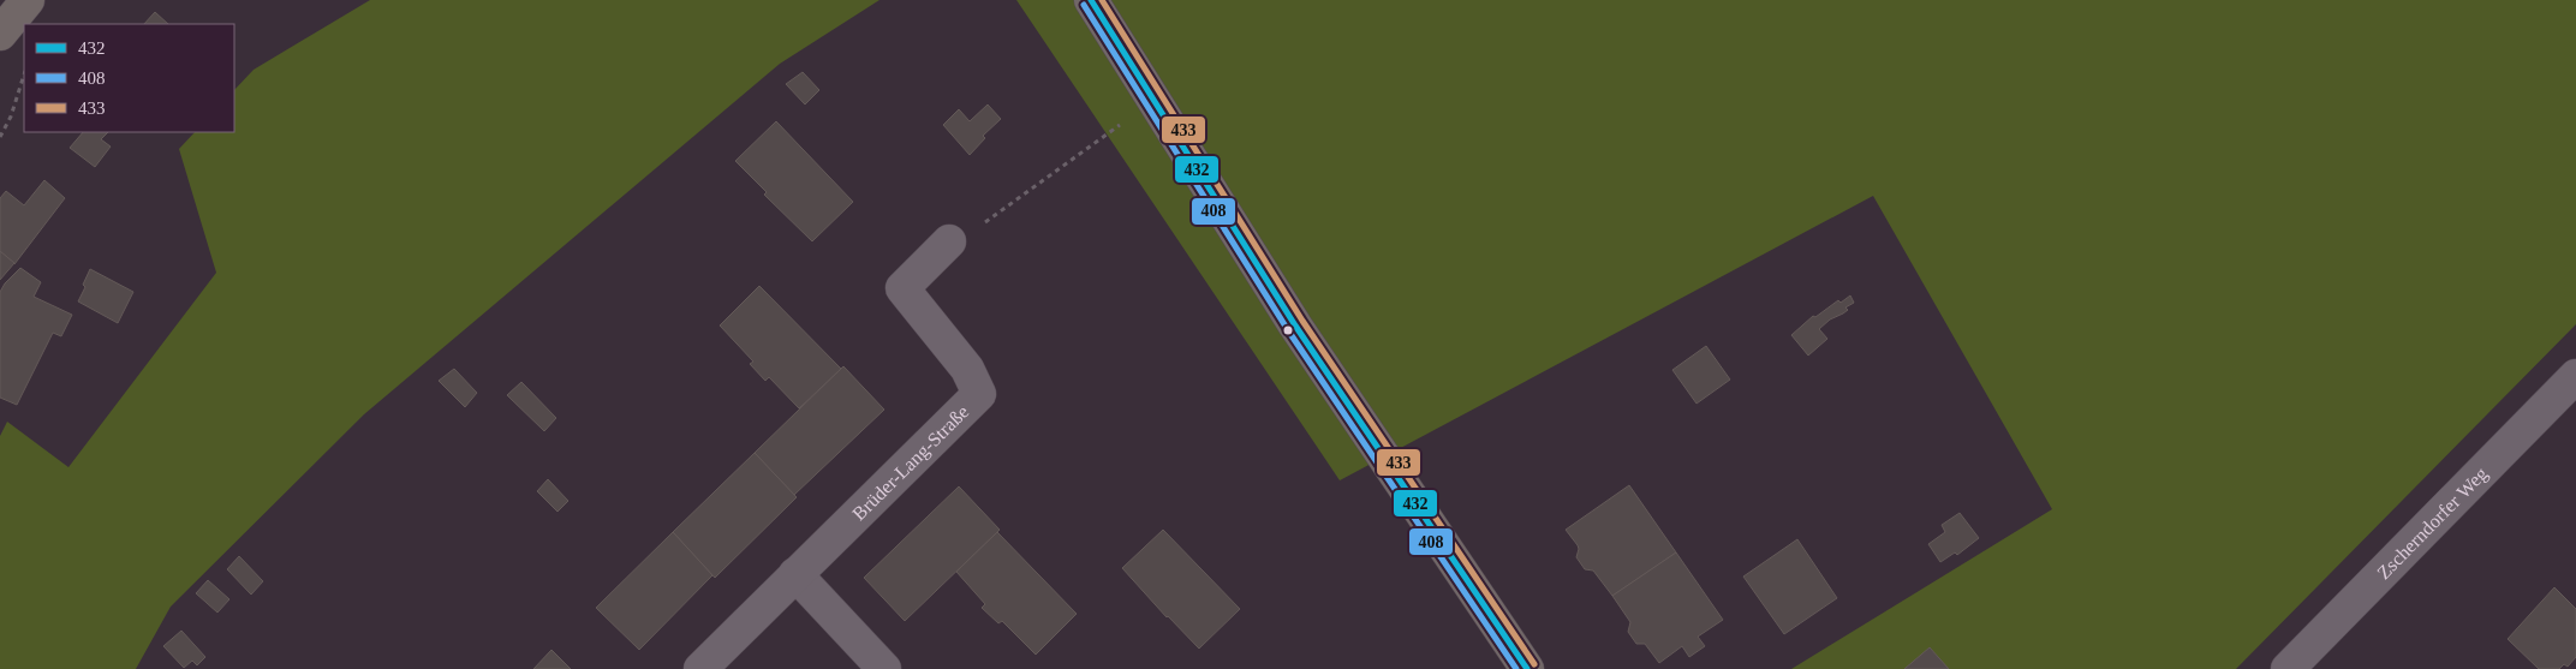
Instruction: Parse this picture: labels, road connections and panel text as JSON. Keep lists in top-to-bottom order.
{
  "streets": {
    "street": ["Brüder-Lang-Straße", "Zscherndorfer Weg"]
  },
  "lines": ["transit line 432", "transit line 433", "transit line 408"],
  "legend": ["432", "408", "433"]
}
